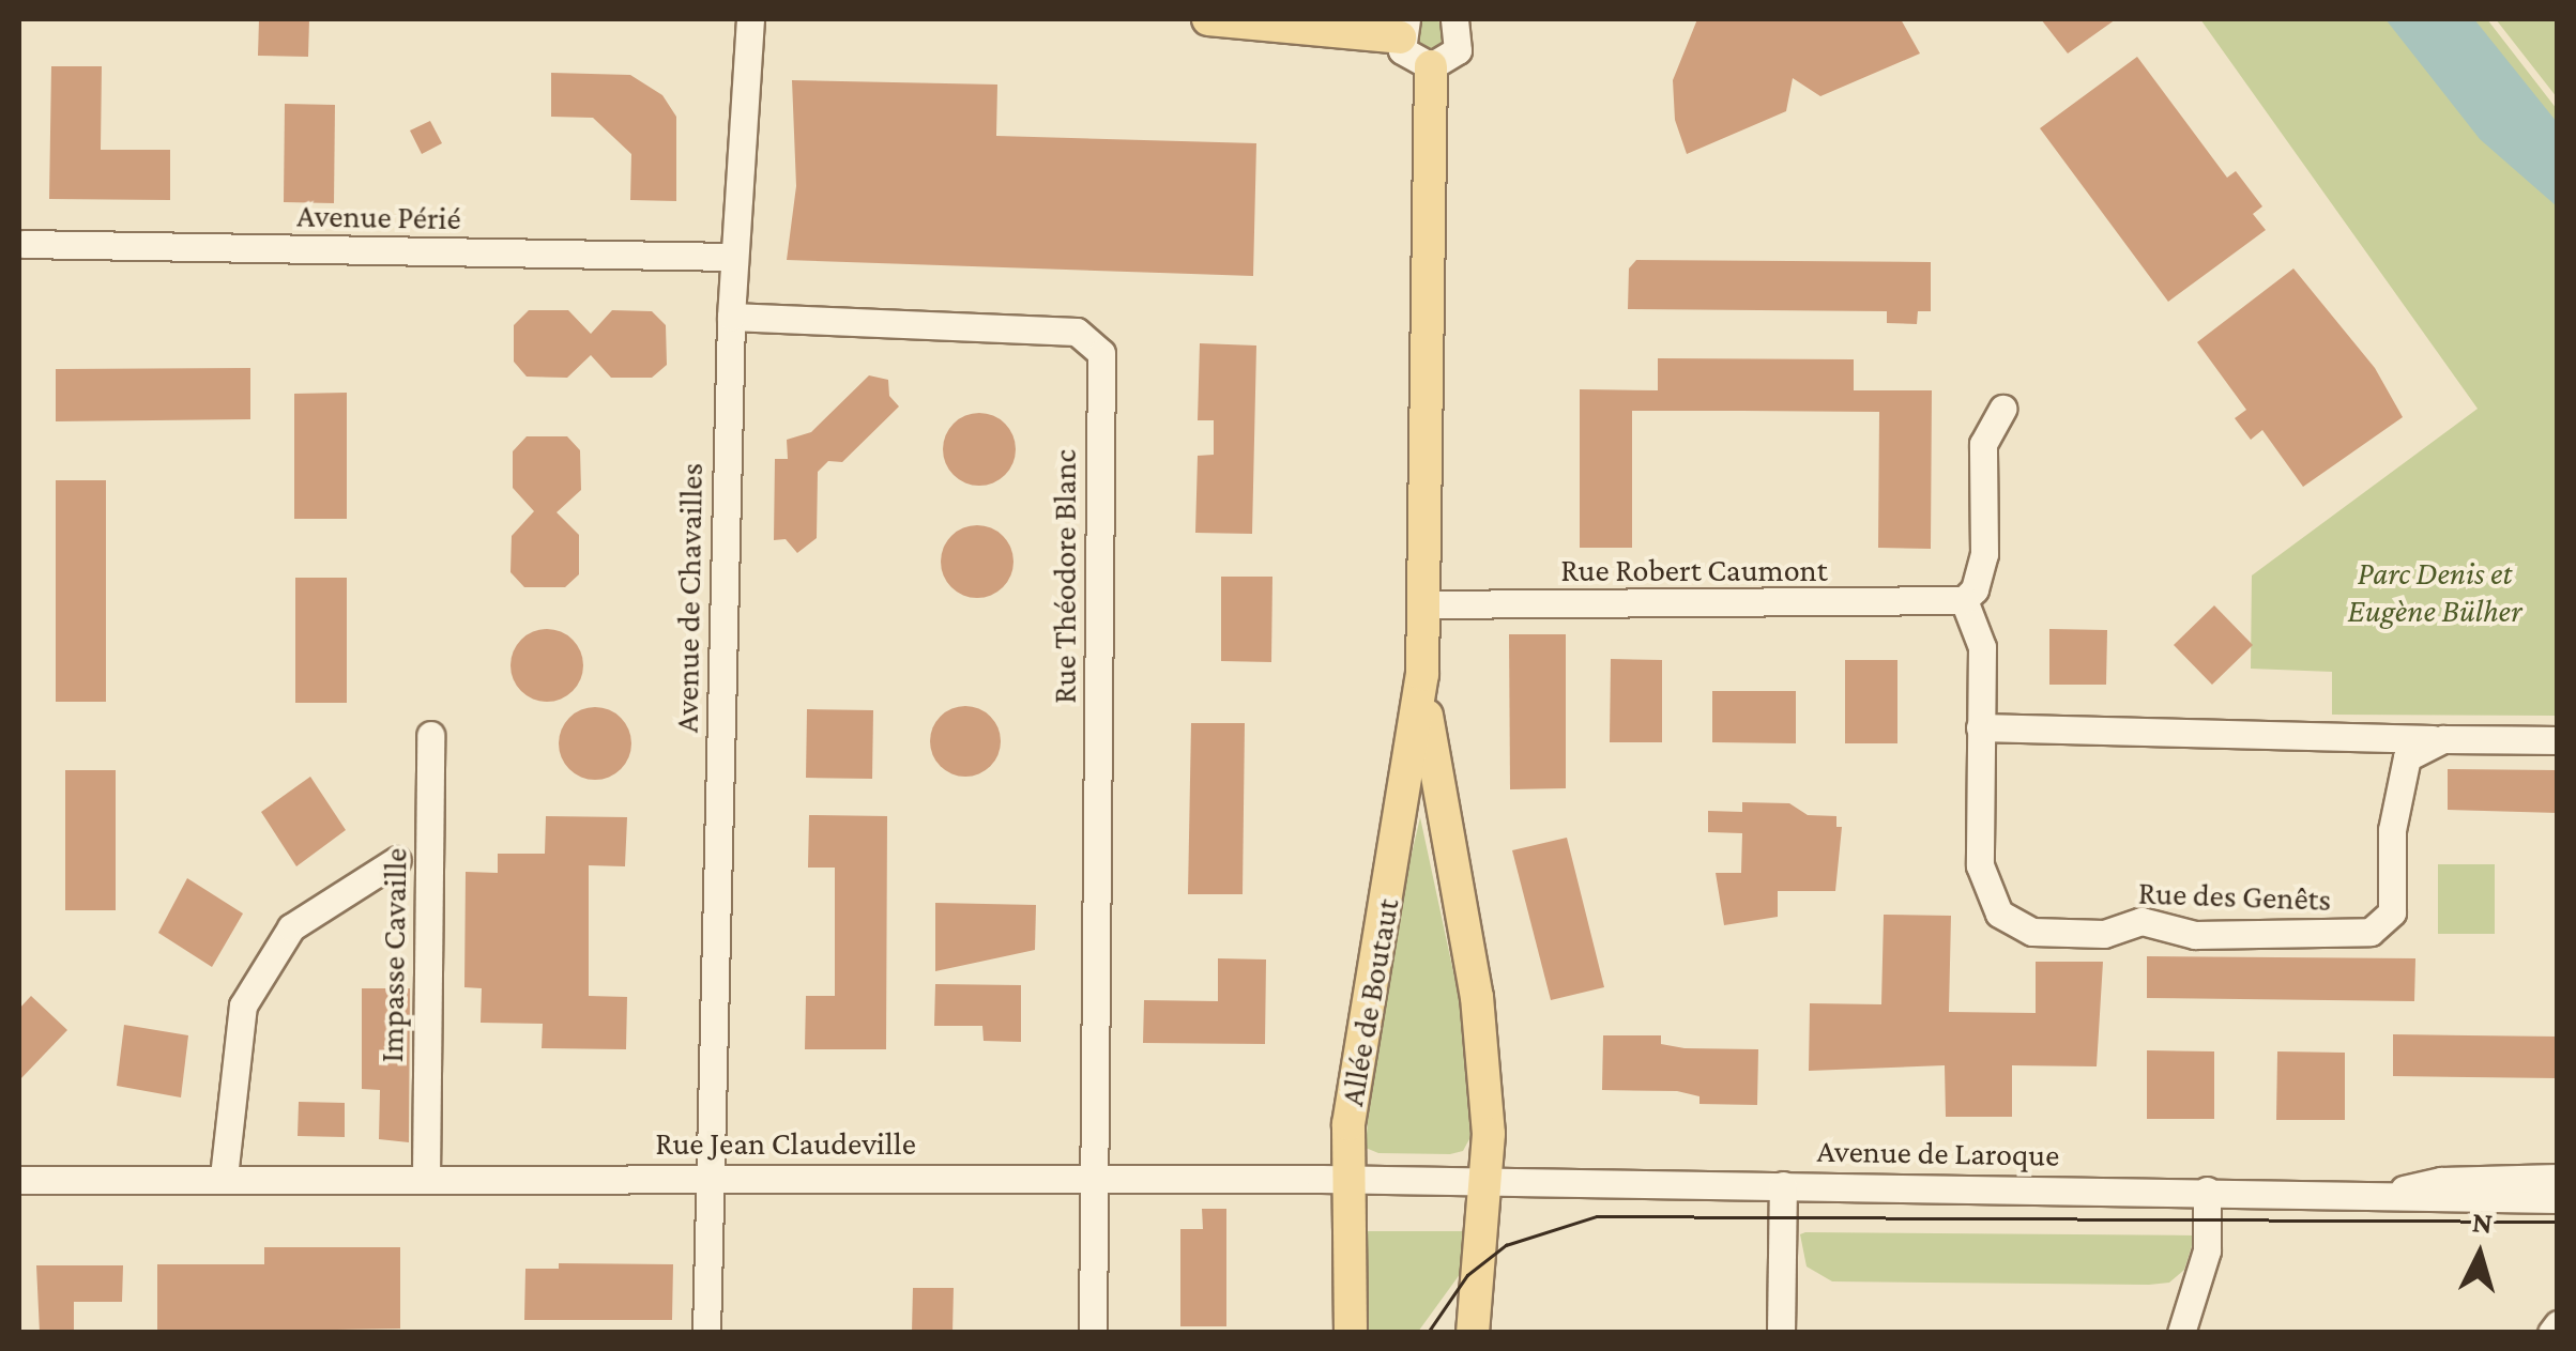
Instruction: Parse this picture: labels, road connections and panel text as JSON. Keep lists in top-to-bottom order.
{
  "streets": {
    "main road": ["Allée de Boutaut"],
    "street": [
      "Avenue Périé",
      "Rue Robert Caumont",
      "Rue Théodore Blanc",
      "Avenue de Chavailles",
      "Rue des Genêts",
      "Impasse Cavaille",
      "Rue Jean Claudeville",
      "Avenue de Laroque"
    ]
  },
  "crossings": [
    ["Avenue Périé", "Avenue de Chavailles"],
    ["Rue Robert Caumont", "Rue des Genêts"],
    ["Rue Robert Caumont", "Allée de Boutaut"],
    ["Rue Théodore Blanc", "Avenue de Chavailles"],
    ["Rue Théodore Blanc", "Rue Jean Claudeville"],
    ["Avenue de Chavailles", "Rue Jean Claudeville"],
    ["Impasse Cavaille", "Rue Jean Claudeville"],
    ["Allée de Boutaut", "Rue Jean Claudeville"],
    ["Allée de Boutaut", "Avenue de Laroque"],
    ["Rue Jean Claudeville", "Avenue de Laroque"]
  ],
  "parks": ["Parc Denis et Eugène Bülher"],
  "north": "top"
}
